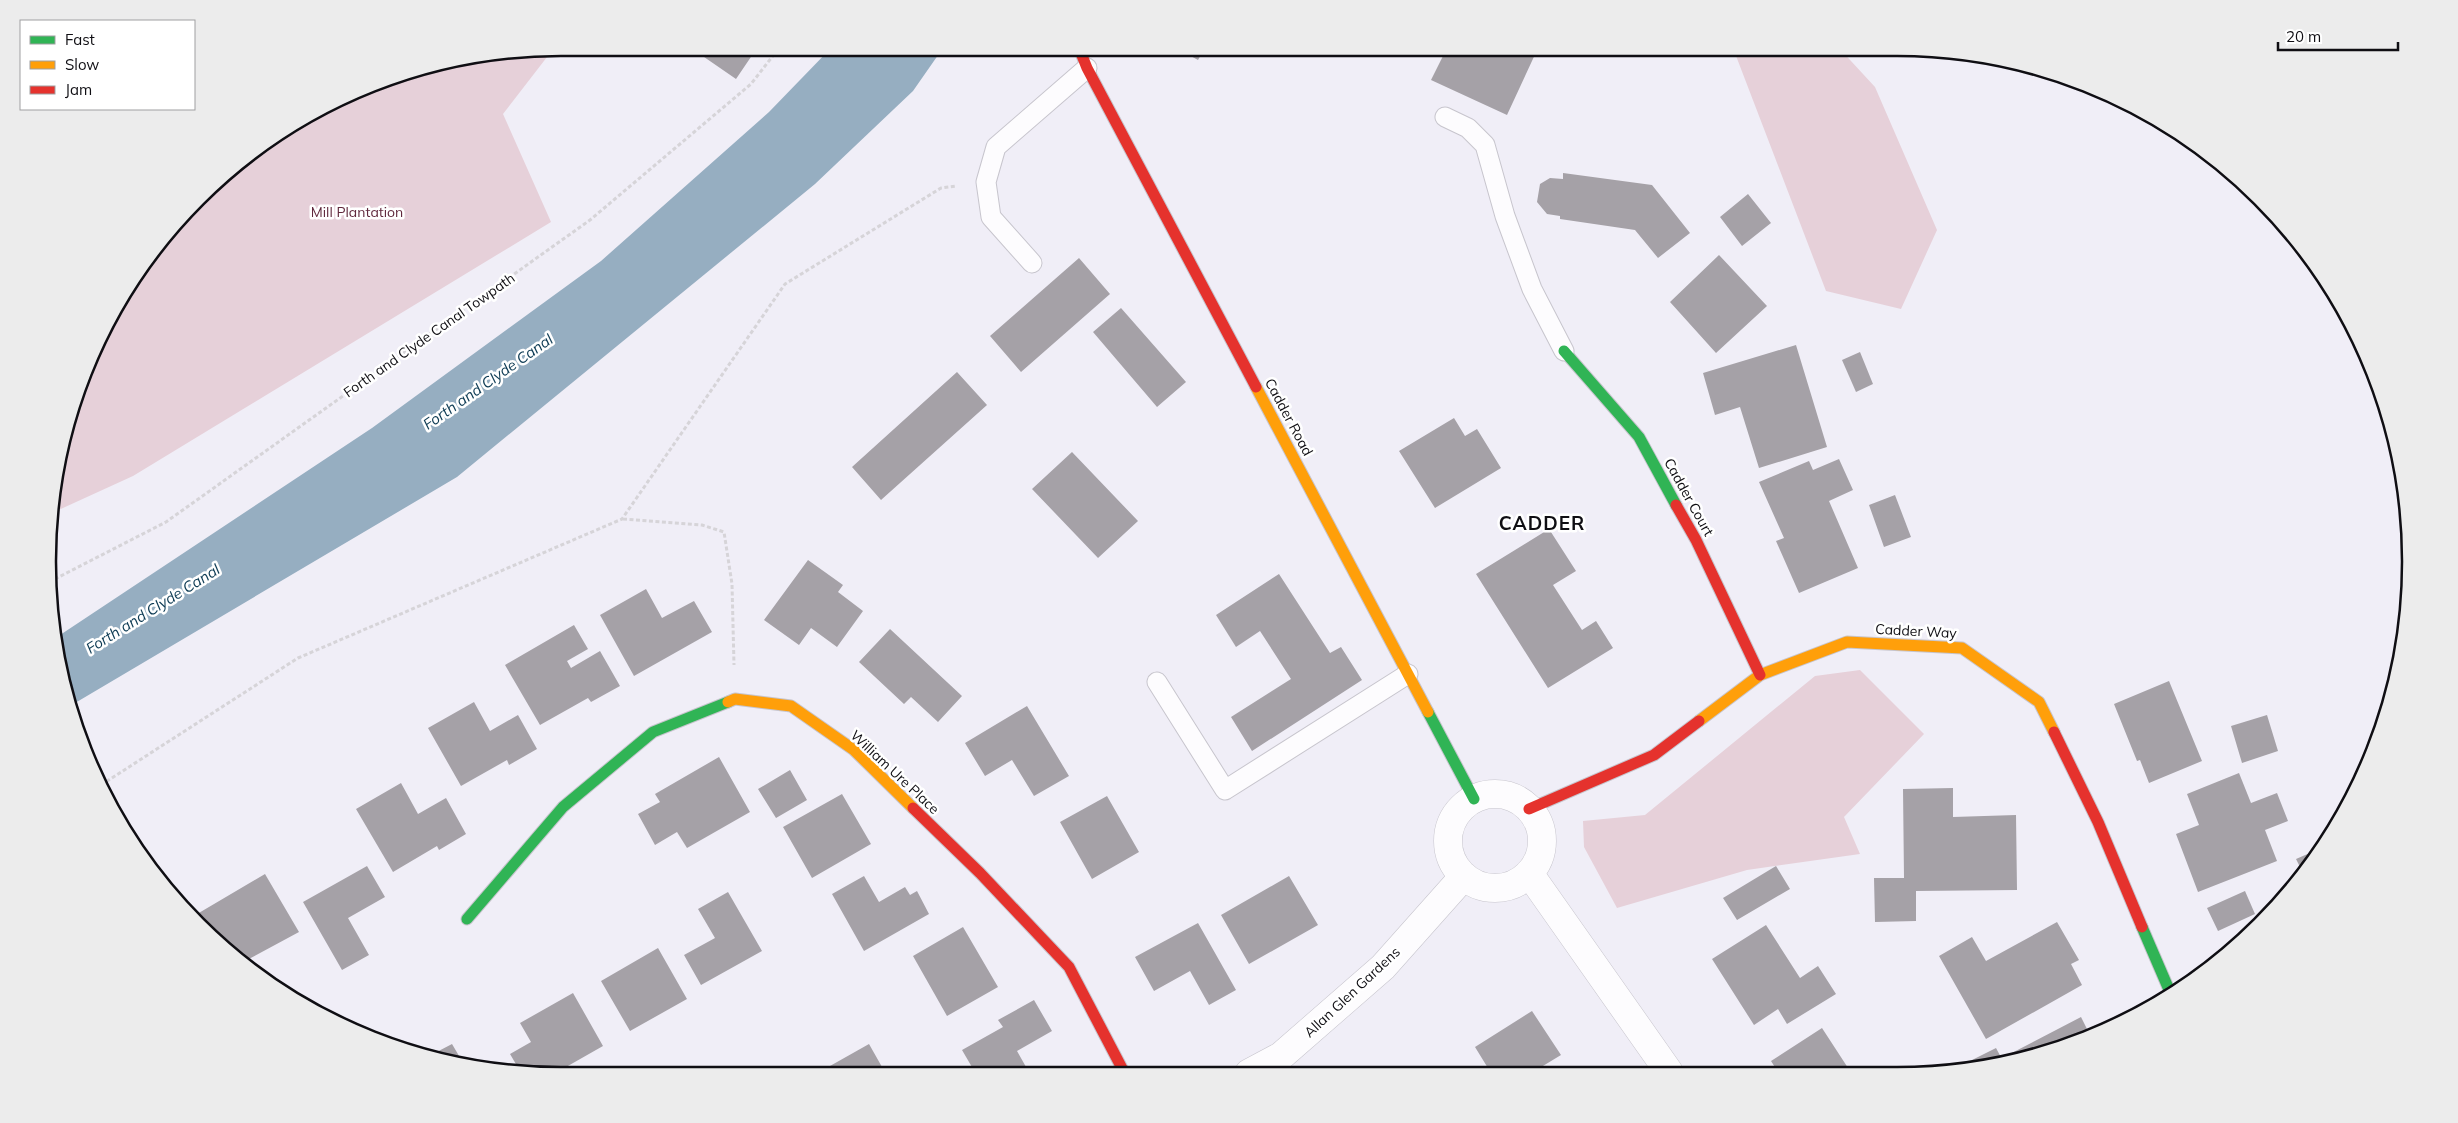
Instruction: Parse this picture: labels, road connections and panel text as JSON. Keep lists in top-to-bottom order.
{
  "streets": {
    "street": [
      "Cadder Road",
      "Cadder Court",
      "Cadder Way",
      "William Ure Place",
      "Allan Glen Gardens"
    ],
    "path": ["Forth and Clyde Canal Towpath"]
  },
  "crossings": [
    ["Cadder Road", "Cadder Way"],
    ["Cadder Road", "Allan Glen Gardens"],
    ["Cadder Court", "Cadder Way"],
    ["Cadder Way", "Allan Glen Gardens"]
  ],
  "districts": ["CADDER"],
  "water": ["Forth and Clyde Canal"],
  "parks": ["Mill Plantation"],
  "legend": ["Fast", "Slow", "Jam"],
  "scale_bar": "20 m"
}
